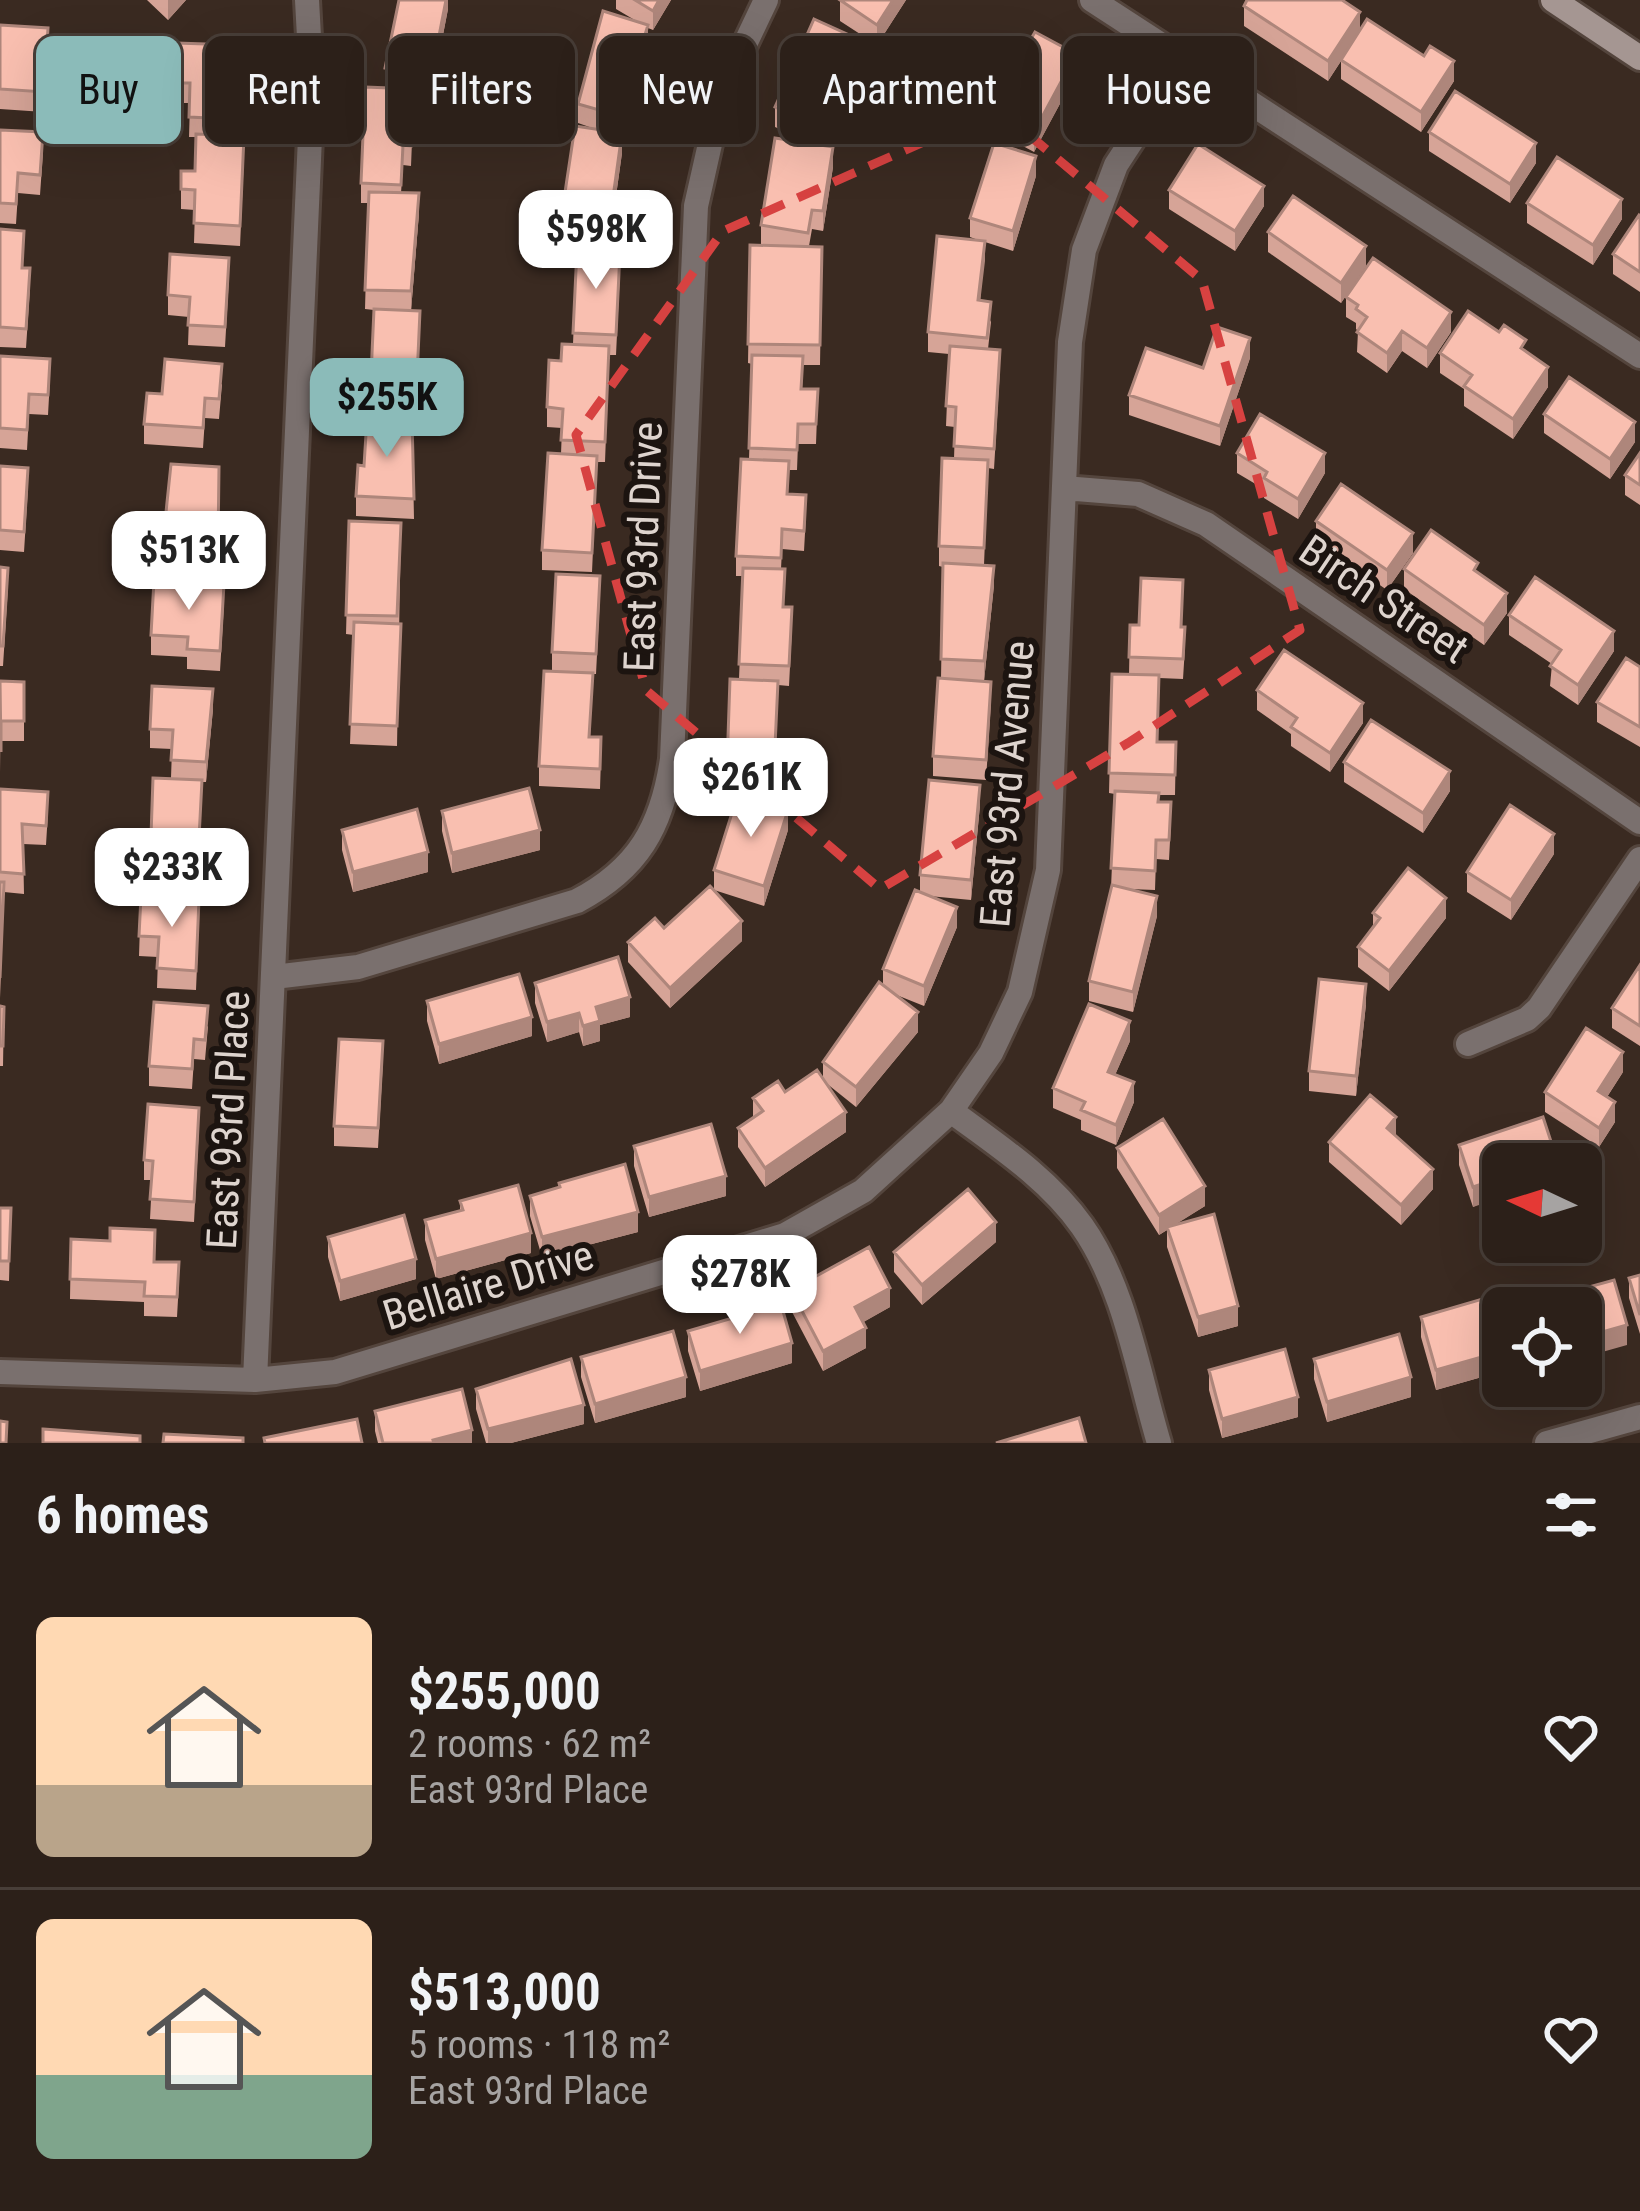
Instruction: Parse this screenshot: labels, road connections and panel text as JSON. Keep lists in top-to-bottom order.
{
  "streets": {
    "street": [
      "East 93rd Drive",
      "Birch Street",
      "East 93rd Avenue",
      "East 93rd Place",
      "Bellaire Drive"
    ]
  },
  "crossings": [
    ["East 93rd Drive", "East 93rd Place"],
    ["Birch Street", "East 93rd Avenue"],
    ["East 93rd Avenue", "Bellaire Drive"],
    ["East 93rd Place", "Bellaire Drive"]
  ],
  "north": "left",
  "page": {
    "chip": [
      "Buy",
      "Rent",
      "Filters",
      "New",
      "Apartment",
      "House"
    ],
    "price": [
      "$598K",
      "$255K",
      "$513K",
      "$261K",
      "$233K",
      "$278K"
    ],
    "heading": "6 homes",
    "list": [
      {
        "name": "$255,000",
        "note": "2 rooms · 62 m² · East 93rd Place"
      },
      {
        "name": "$513,000",
        "note": "5 rooms · 118 m² · East 93rd Place"
      }
    ]
  }
}
